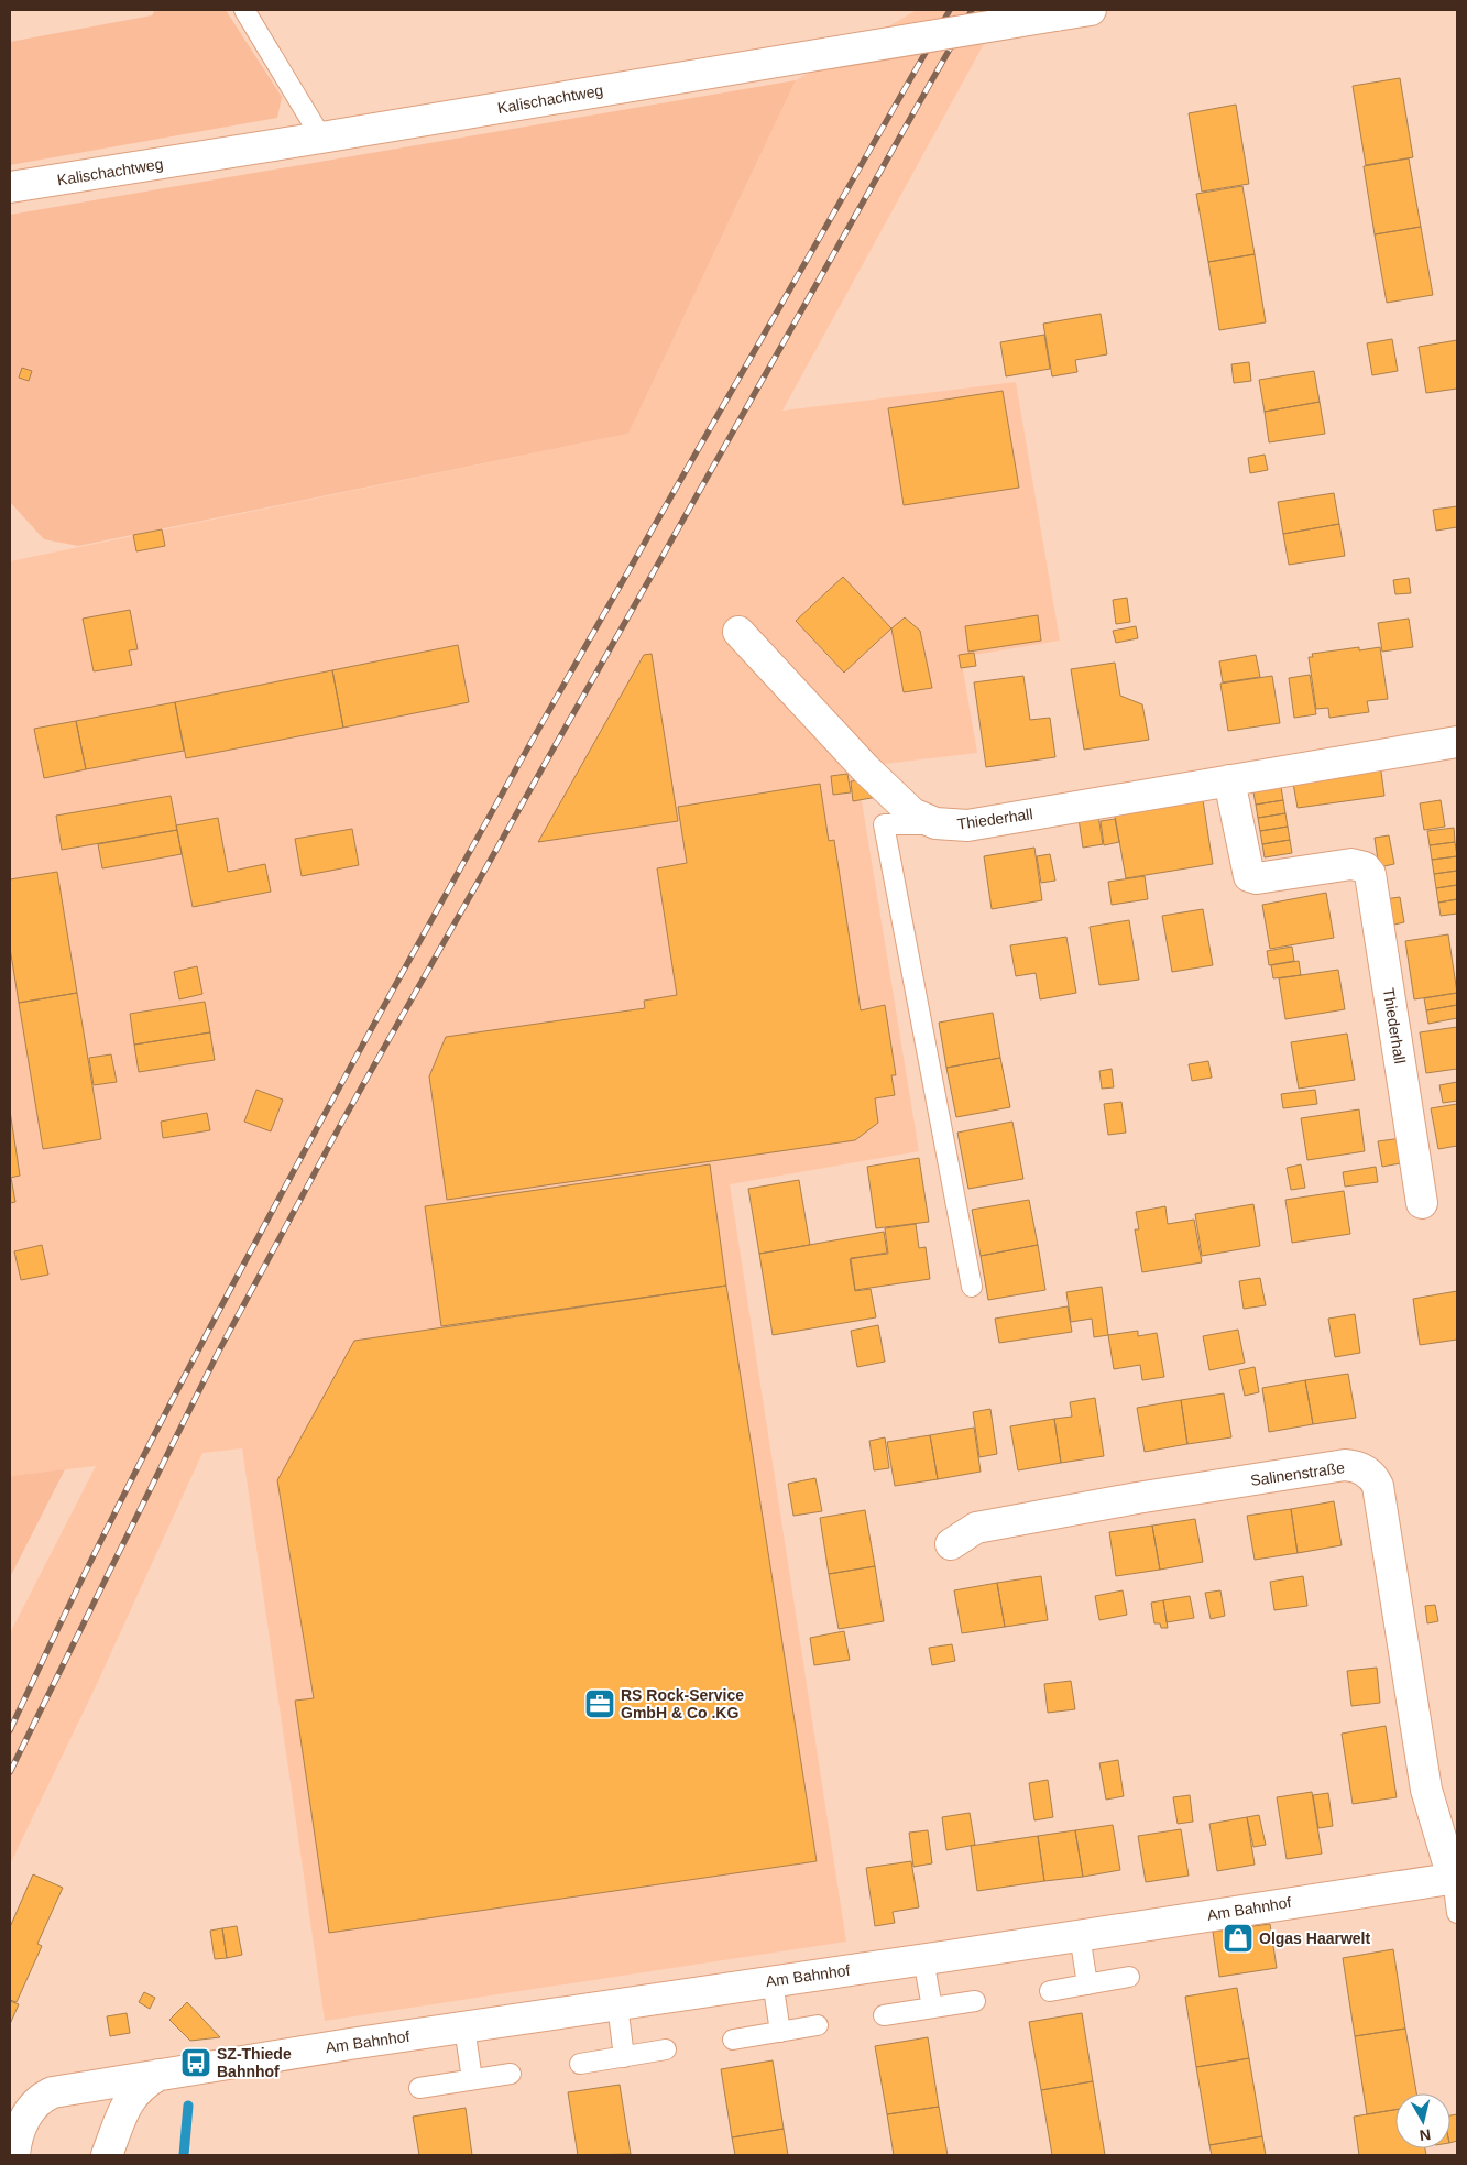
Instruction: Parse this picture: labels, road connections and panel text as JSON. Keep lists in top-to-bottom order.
{
  "streets": {
    "street": [
      "Kalischachtweg",
      "Thiederhall",
      "Salinenstraße",
      "Am Bahnhof"
    ]
  },
  "crossings": [
    ["Salinenstraße", "Am Bahnhof"]
  ],
  "places": {
    "office": ["RS Rock-Service GmbH & Co .KG"],
    "shop": ["Olgas Haarwelt"],
    "bus stop": ["SZ-Thiede Bahnhof"]
  },
  "north": "bottom"
}
